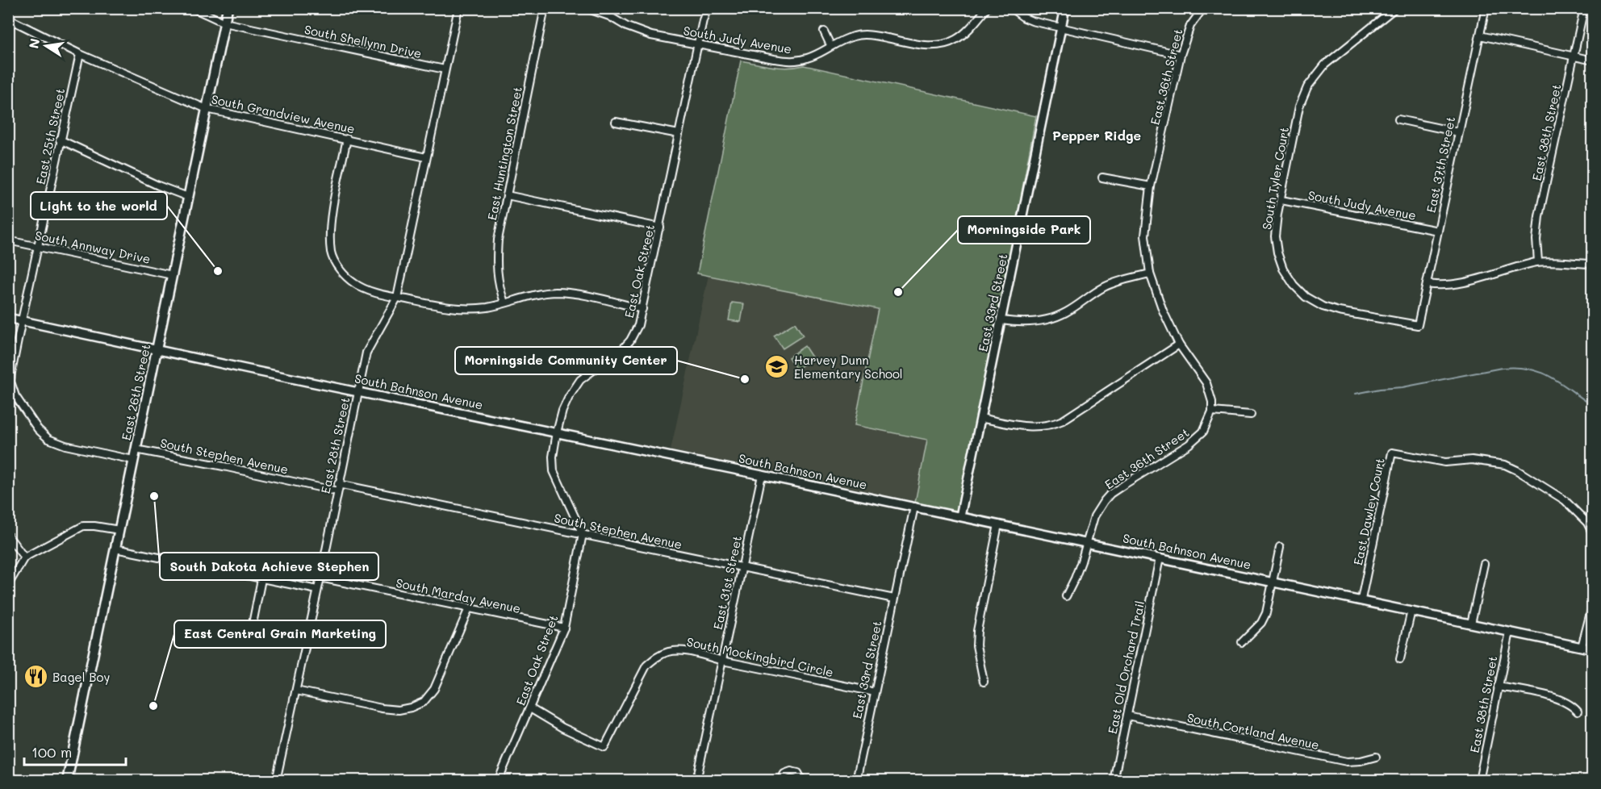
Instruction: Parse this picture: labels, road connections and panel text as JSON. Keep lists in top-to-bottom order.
{
  "streets": {
    "main road": ["East 26th Street"],
    "street": [
      "South Judy Avenue",
      "South Shellynn Drive",
      "East 36th Street",
      "South Grandview Avenue",
      "East 38th Street",
      "East 25th Street",
      "East Huntington Street",
      "East 37th Street",
      "South Tyler Court",
      "South Annway Drive",
      "East Oak Street",
      "East 33rd Street",
      "South Bahnson Avenue",
      "East 28th Street",
      "South Stephen Avenue",
      "East Dawley Court",
      "East 31st Street",
      "South Marday Avenue",
      "South Mockingbird Circle",
      "East Old Orchard Trail",
      "South Cortland Avenue"
    ]
  },
  "crossings": [
    ["South Judy Avenue", "East 37th Street"],
    ["South Judy Avenue", "South Tyler Court"],
    ["South Judy Avenue", "East Oak Street"],
    ["South Shellynn Drive", "East 26th Street"],
    ["South Shellynn Drive", "East 28th Street"],
    ["East 36th Street", "South Bahnson Avenue"],
    ["South Grandview Avenue", "East 25th Street"],
    ["South Grandview Avenue", "East 26th Street"],
    ["South Grandview Avenue", "East 28th Street"],
    ["East 38th Street", "South Bahnson Avenue"],
    ["East 25th Street", "South Annway Drive"],
    ["East 25th Street", "South Bahnson Avenue"],
    ["East 25th Street", "East 26th Street"],
    ["East 37th Street", "South Tyler Court"],
    ["South Annway Drive", "East 26th Street"],
    ["East Oak Street", "South Bahnson Avenue"],
    ["East Oak Street", "South Stephen Avenue"],
    ["East Oak Street", "South Marday Avenue"],
    ["East Oak Street", "South Mockingbird Circle"],
    ["East 33rd Street", "South Bahnson Avenue"],
    ["East 33rd Street", "South Stephen Avenue"],
    ["East 33rd Street", "South Mockingbird Circle"],
    ["South Bahnson Avenue", "East 26th Street"],
    ["South Bahnson Avenue", "East 28th Street"],
    ["South Bahnson Avenue", "East Dawley Court"],
    ["South Bahnson Avenue", "East 31st Street"],
    ["South Bahnson Avenue", "East Old Orchard Trail"],
    ["East 26th Street", "South Stephen Avenue"],
    ["East 28th Street", "South Stephen Avenue"],
    ["East 28th Street", "South Marday Avenue"],
    ["South Stephen Avenue", "East 31st Street"],
    ["East 31st Street", "South Mockingbird Circle"],
    ["East Old Orchard Trail", "South Cortland Avenue"]
  ],
  "districts": ["Pepper Ridge"],
  "places": {
    "other": [
      "Light to the world",
      "Morningside Park",
      "Morningside Community Center",
      "South Dakota Achieve Stephen",
      "East Central Grain Marketing"
    ],
    "school or university": ["Harvey Dunn Elementary School"],
    "restaurant": ["Bagel Boy"]
  },
  "scale_bar": "100 m",
  "north": "left"
}
